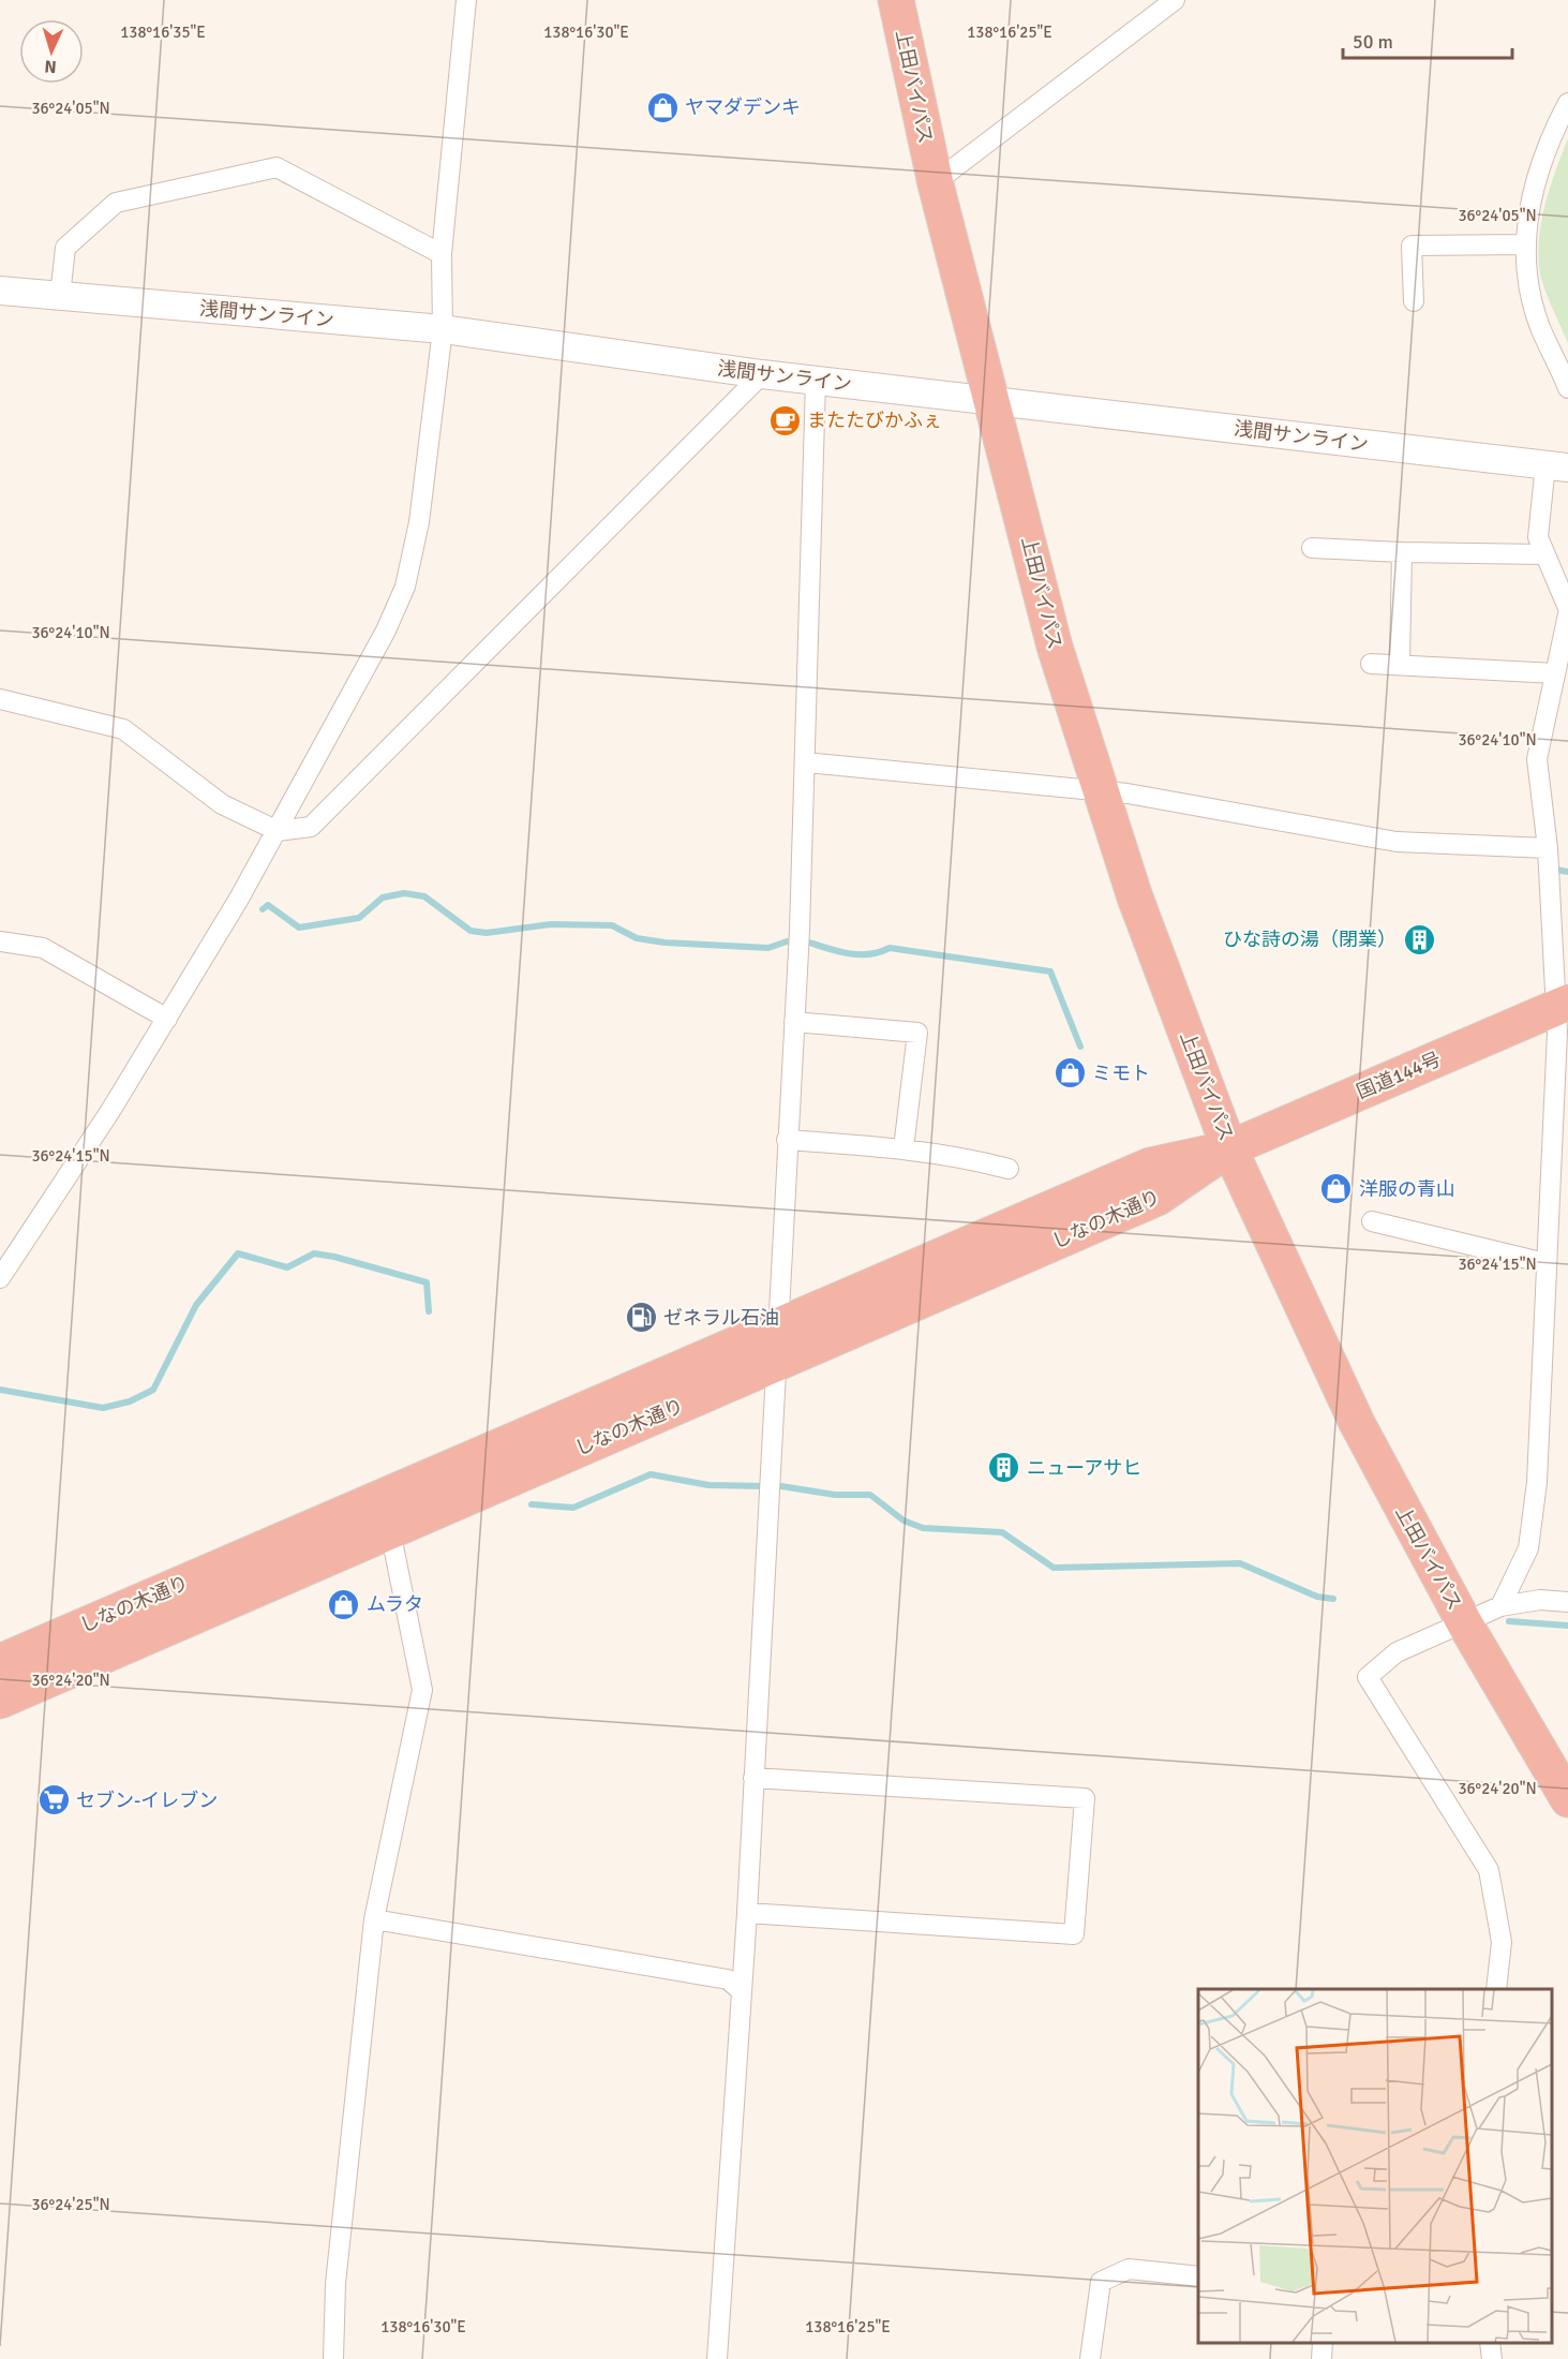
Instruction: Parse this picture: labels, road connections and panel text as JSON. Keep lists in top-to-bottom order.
{
  "streets": {
    "highway": ["上田バイパス", "国道144号", "しなの木通り"],
    "street": ["浅間サンライン"]
  },
  "crossings": [
    ["上田バイパス", "浅間サンライン"],
    ["上田バイパス", "国道144号"],
    ["上田バイパス", "しなの木通り"],
    ["国道144号", "しなの木通り"]
  ],
  "places": {
    "shop": [
      "ヤマダデンキ",
      "ミモト",
      "洋服の青山",
      "ムラタ"
    ],
    "cafe": ["またたびかふぇ"],
    "building": ["ひな詩の湯（閉業）", "ニューアサヒ"],
    "fuel station": ["ゼネラル石油"],
    "supermarket": ["セブン-イレブン"]
  },
  "scale_bar": "50 m",
  "north": "bottom",
  "coordinates": [
    "138°16'30\"E",
    "138°16'25\"E",
    "138°16'35\"E",
    "36°24'05\"N",
    "36°24'10\"N",
    "36°24'15\"N",
    "36°24'20\"N",
    "36°24'25\"N"
  ]
}
